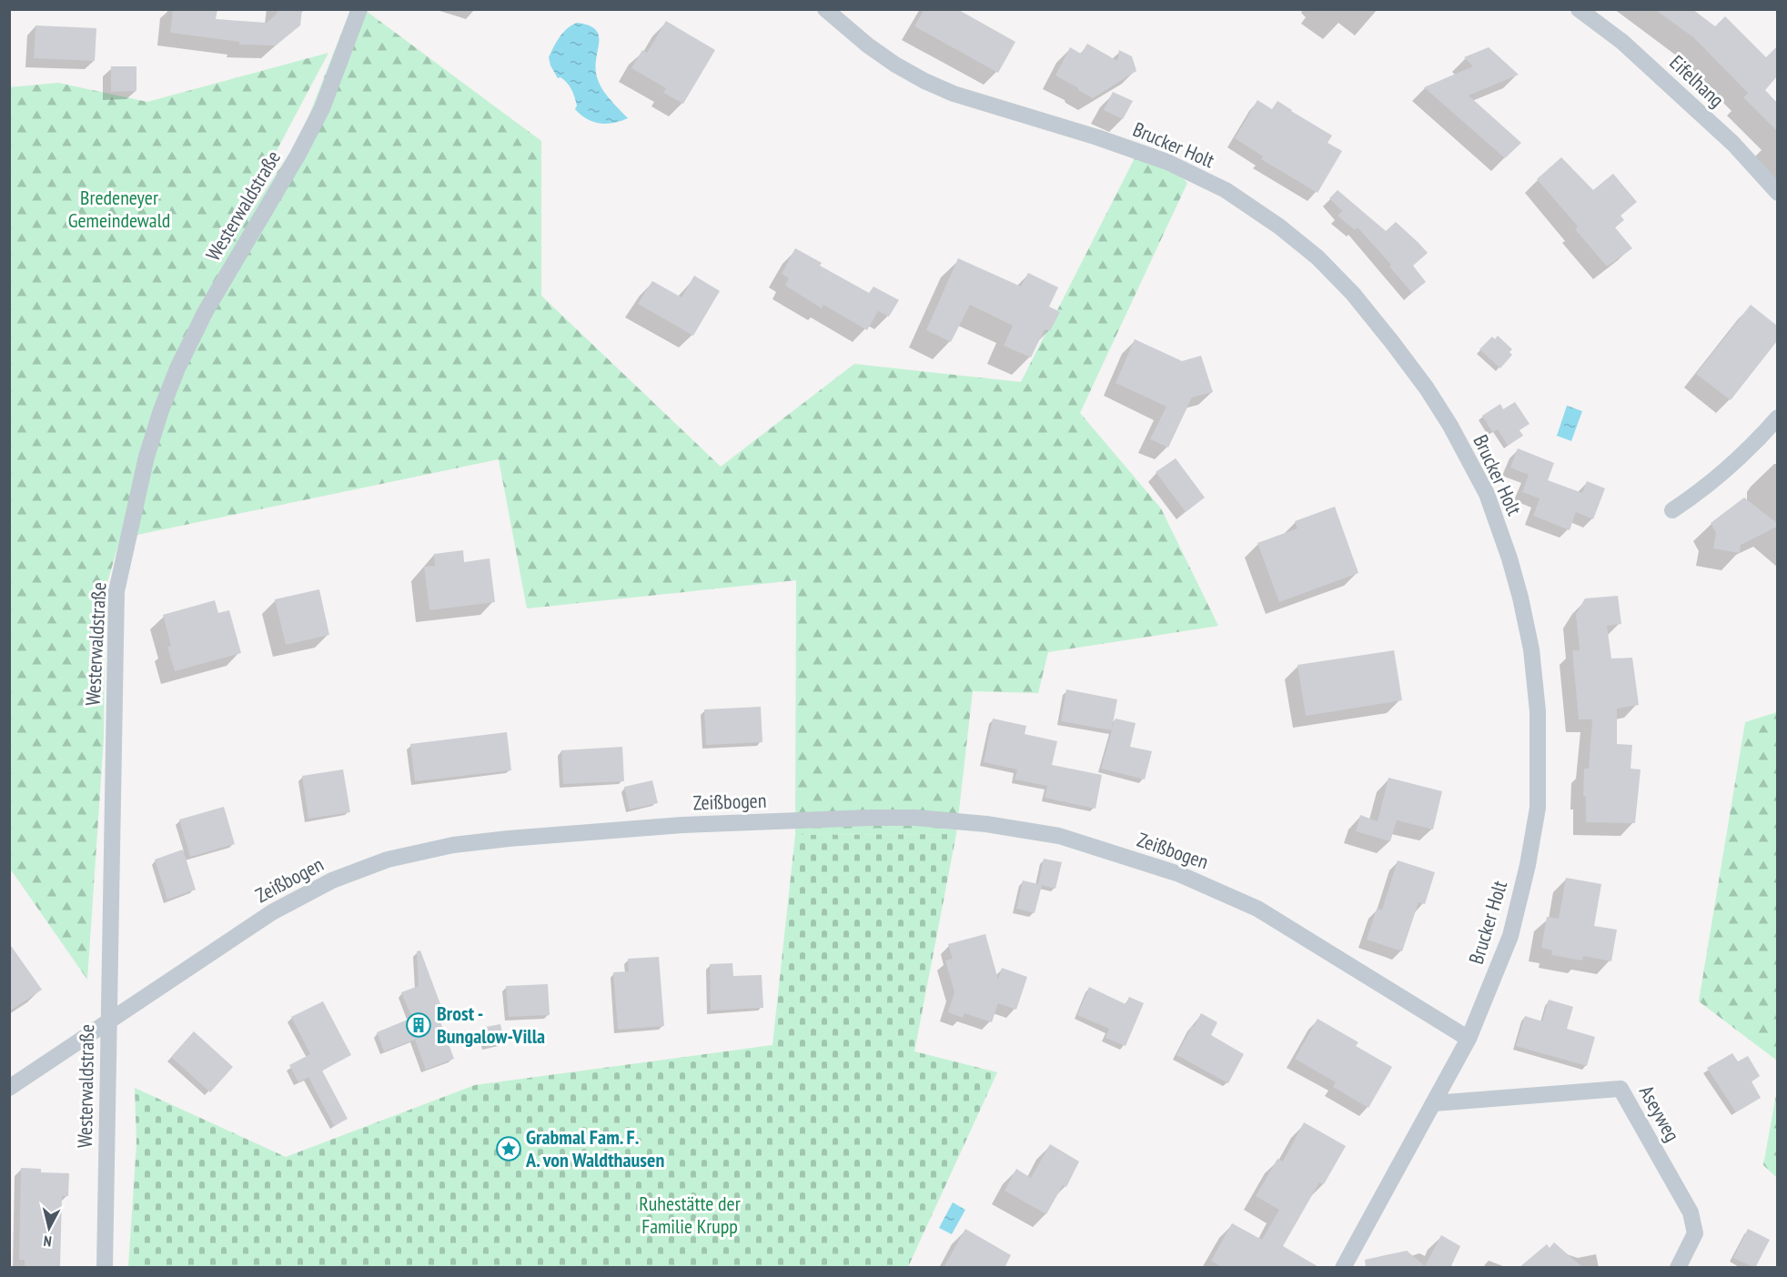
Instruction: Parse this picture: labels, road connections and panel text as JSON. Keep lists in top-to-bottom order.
{
  "streets": {
    "street": [
      "Eifelhang",
      "Brucker Holt",
      "Westerwaldstraße",
      "Zeißbogen",
      "Aseyweg"
    ]
  },
  "crossings": [
    ["Brucker Holt", "Zeißbogen"],
    ["Brucker Holt", "Aseyweg"],
    ["Westerwaldstraße", "Zeißbogen"]
  ],
  "parks": ["Bredeneyer Gemeindewald", "Ruhestätte der Familie Krupp"],
  "places": {
    "building": ["Brost - Bungalow-Villa"],
    "place": ["Grabmal Fam. F. A. von Waldthausen"]
  },
  "north": "bottom"
}
